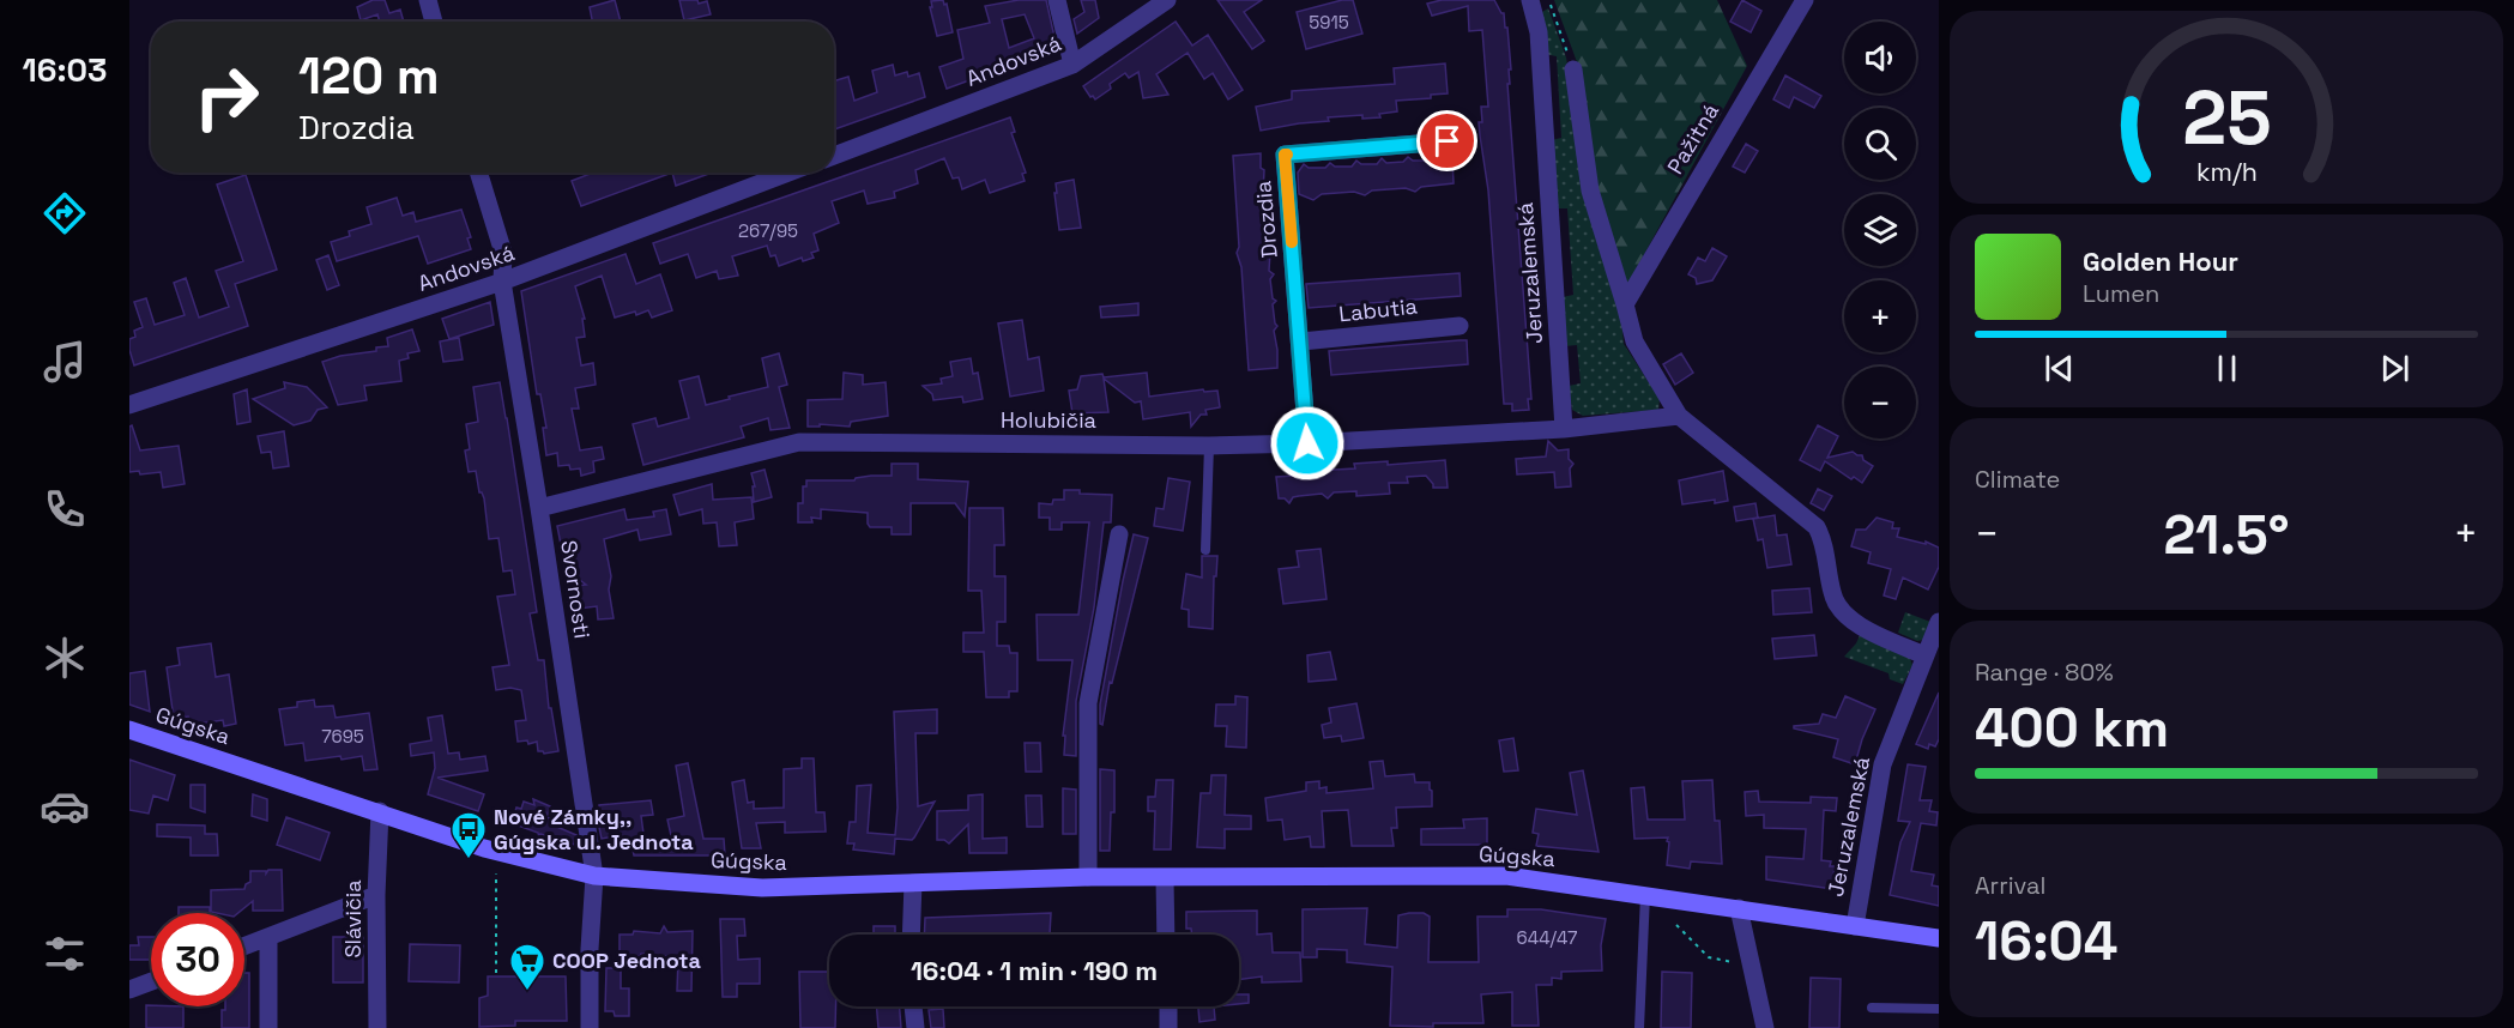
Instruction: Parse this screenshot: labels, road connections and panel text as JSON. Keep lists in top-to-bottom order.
{
  "streets": {
    "main road": ["Gúgska"],
    "street": [
      "Andovská",
      "Pažitná",
      "Drozdia",
      "Jeruzalemská",
      "Labutia",
      "Holubičia",
      "Svornosti",
      "Slávičia"
    ]
  },
  "crossings": [
    ["Andovská", "Svornosti"],
    ["Drozdia", "Labutia"],
    ["Drozdia", "Holubičia"],
    ["Jeruzalemská", "Holubičia"],
    ["Jeruzalemská", "Gúgska"],
    ["Holubičia", "Svornosti"],
    ["Svornosti", "Gúgska"],
    ["Gúgska", "Slávičia"]
  ],
  "places": {
    "bus stop": ["Nové Zámky,, Gúgska ul. Jednota"],
    "supermarket": ["COOP Jednota"]
  },
  "house_numbers": [
    "5915",
    "267/95",
    "7695",
    "644/47"
  ],
  "page": {
    "tabs": "16:03",
    "map_buttons": ["+", "−"],
    "turn": ["120 m", "Drozdia"],
    "song": ["Golden Hour", "Lumen"],
    "tile": [
      "Climate",
      ["Range · 80%", "400 km"],
      ["Arrival", "16:04"]
    ],
    "heat": ["−", "21.5°", "+"],
    "limit": "30",
    "trip": "16:04 · 1 min · 190 m",
    "gauge": ["25", "km/h"]
  }
}
